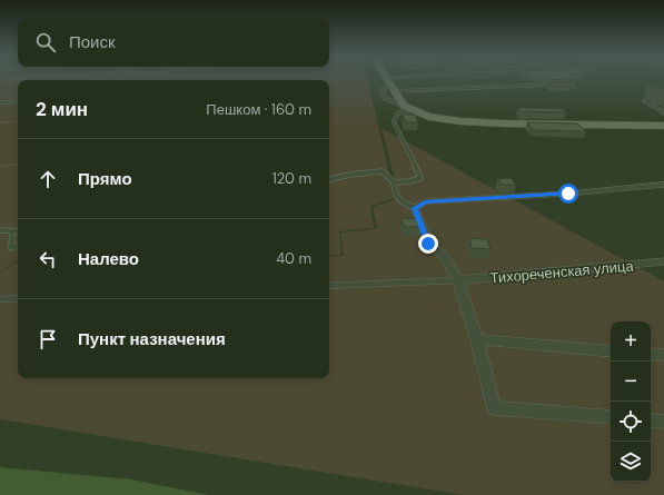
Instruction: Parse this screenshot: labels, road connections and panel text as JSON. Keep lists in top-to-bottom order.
{
  "streets": {
    "street": ["Тихореченская улица"]
  },
  "page": {
    "search": "Поиск",
    "heading": ["2 мин", "Пешком · 160 m"],
    "list": [
      ["Прямо", "120 m"],
      ["Налево", "40 m"],
      "Пункт назначения"
    ],
    "map_buttons": ["+", "−"]
  }
}
